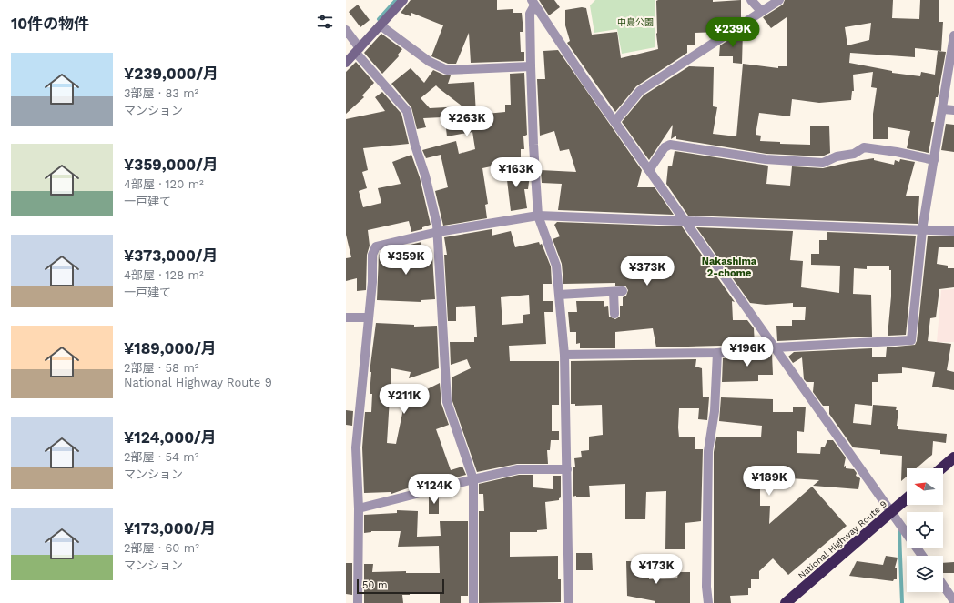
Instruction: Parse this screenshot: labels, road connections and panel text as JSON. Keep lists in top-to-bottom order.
{
  "streets": {
    "highway": ["National Highway Route 9"]
  },
  "districts": ["Nakashima 2-chome"],
  "parks": ["中島公園"],
  "scale_bar": "50 m",
  "north": "left",
  "page": {
    "heading": "10件の物件",
    "price": [
      "¥239K",
      "¥263K",
      "¥163K",
      "¥359K",
      "¥373K",
      "¥196K",
      "¥211K",
      "¥189K",
      "¥124K",
      "¥173K"
    ],
    "list": [
      {
        "name": "¥239,000/月",
        "note": "3部屋 · 83 m² · マンション"
      },
      {
        "name": "¥359,000/月",
        "note": "4部屋 · 120 m² · 一戸建て"
      },
      {
        "name": "¥373,000/月",
        "note": "4部屋 · 128 m² · 一戸建て"
      },
      {
        "name": "¥189,000/月",
        "note": "2部屋 · 58 m² · National Highway Route 9"
      },
      {
        "name": "¥124,000/月",
        "note": "2部屋 · 54 m² · マンション"
      },
      {
        "name": "¥173,000/月",
        "note": "2部屋 · 60 m² · マンション"
      }
    ],
    "scale": "50 m"
  }
}
